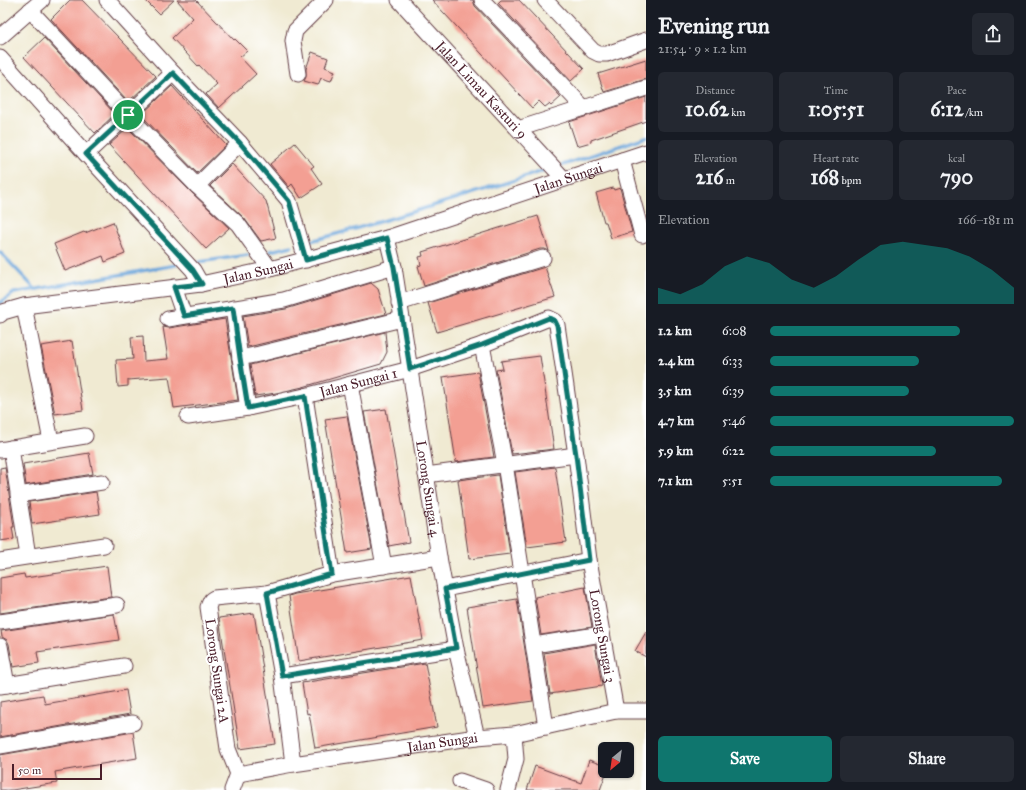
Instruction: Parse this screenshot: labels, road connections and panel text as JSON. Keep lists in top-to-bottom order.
{
  "streets": {
    "street": [
      "Jalan Limau Kasturi 9",
      "Jalan Sungai",
      "Jalan Sungai 1",
      "Lorong Sungai 4",
      "Lorong Sungai 3",
      "Lorong Sungai 2A"
    ]
  },
  "crossings": [
    ["Jalan Limau Kasturi 9", "Jalan Sungai"],
    ["Jalan Sungai", "Lorong Sungai 4"],
    ["Jalan Sungai", "Lorong Sungai 3"],
    ["Jalan Sungai", "Lorong Sungai 2A"],
    ["Jalan Sungai 1", "Lorong Sungai 4"],
    ["Jalan Sungai 1", "Lorong Sungai 3"],
    ["Lorong Sungai 4", "Lorong Sungai 3"],
    ["Lorong Sungai 4", "Lorong Sungai 2A"]
  ],
  "scale_bar": "50 m",
  "north": "bottom left",
  "page": {
    "heading": ["Evening run", "21:54 · 9 × 1.2 km"],
    "stats": [
      ["Distance", "10.62 km"],
      ["Time", "1:05:51"],
      ["Pace", "6:12 /km"],
      ["Elevation", "216 m"],
      ["Heart rate", "168 bpm"],
      ["kcal", "790"]
    ],
    "chart": ["Elevation", "166–181 m"],
    "list": [
      {
        "name": "1.2 km",
        "note": "6:08"
      },
      {
        "name": "2.4 km",
        "note": "6:33"
      },
      {
        "name": "3.5 km",
        "note": "6:39"
      },
      {
        "name": "4.7 km",
        "note": "5:46"
      },
      {
        "name": "5.9 km",
        "note": "6:22"
      },
      {
        "name": "7.1 km",
        "note": "5:51"
      }
    ],
    "buttons": ["Save", "Share"],
    "scale": "50 m"
  }
}
